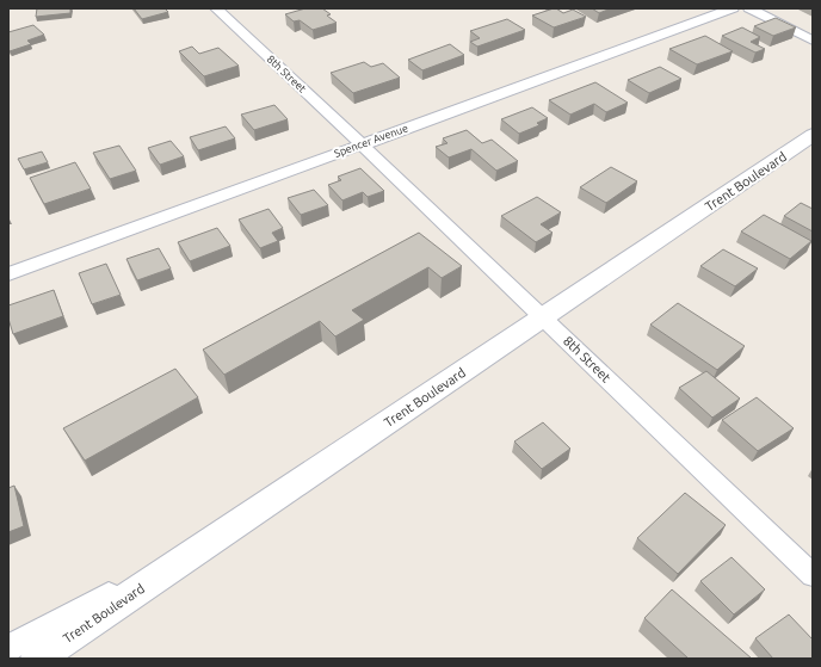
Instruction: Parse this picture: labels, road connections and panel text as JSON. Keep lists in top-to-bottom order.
{
  "streets": {
    "street": ["8th Street", "Spencer Avenue", "Trent Boulevard"]
  },
  "crossings": [
    ["8th Street", "Spencer Avenue"],
    ["8th Street", "Trent Boulevard"]
  ]
}
